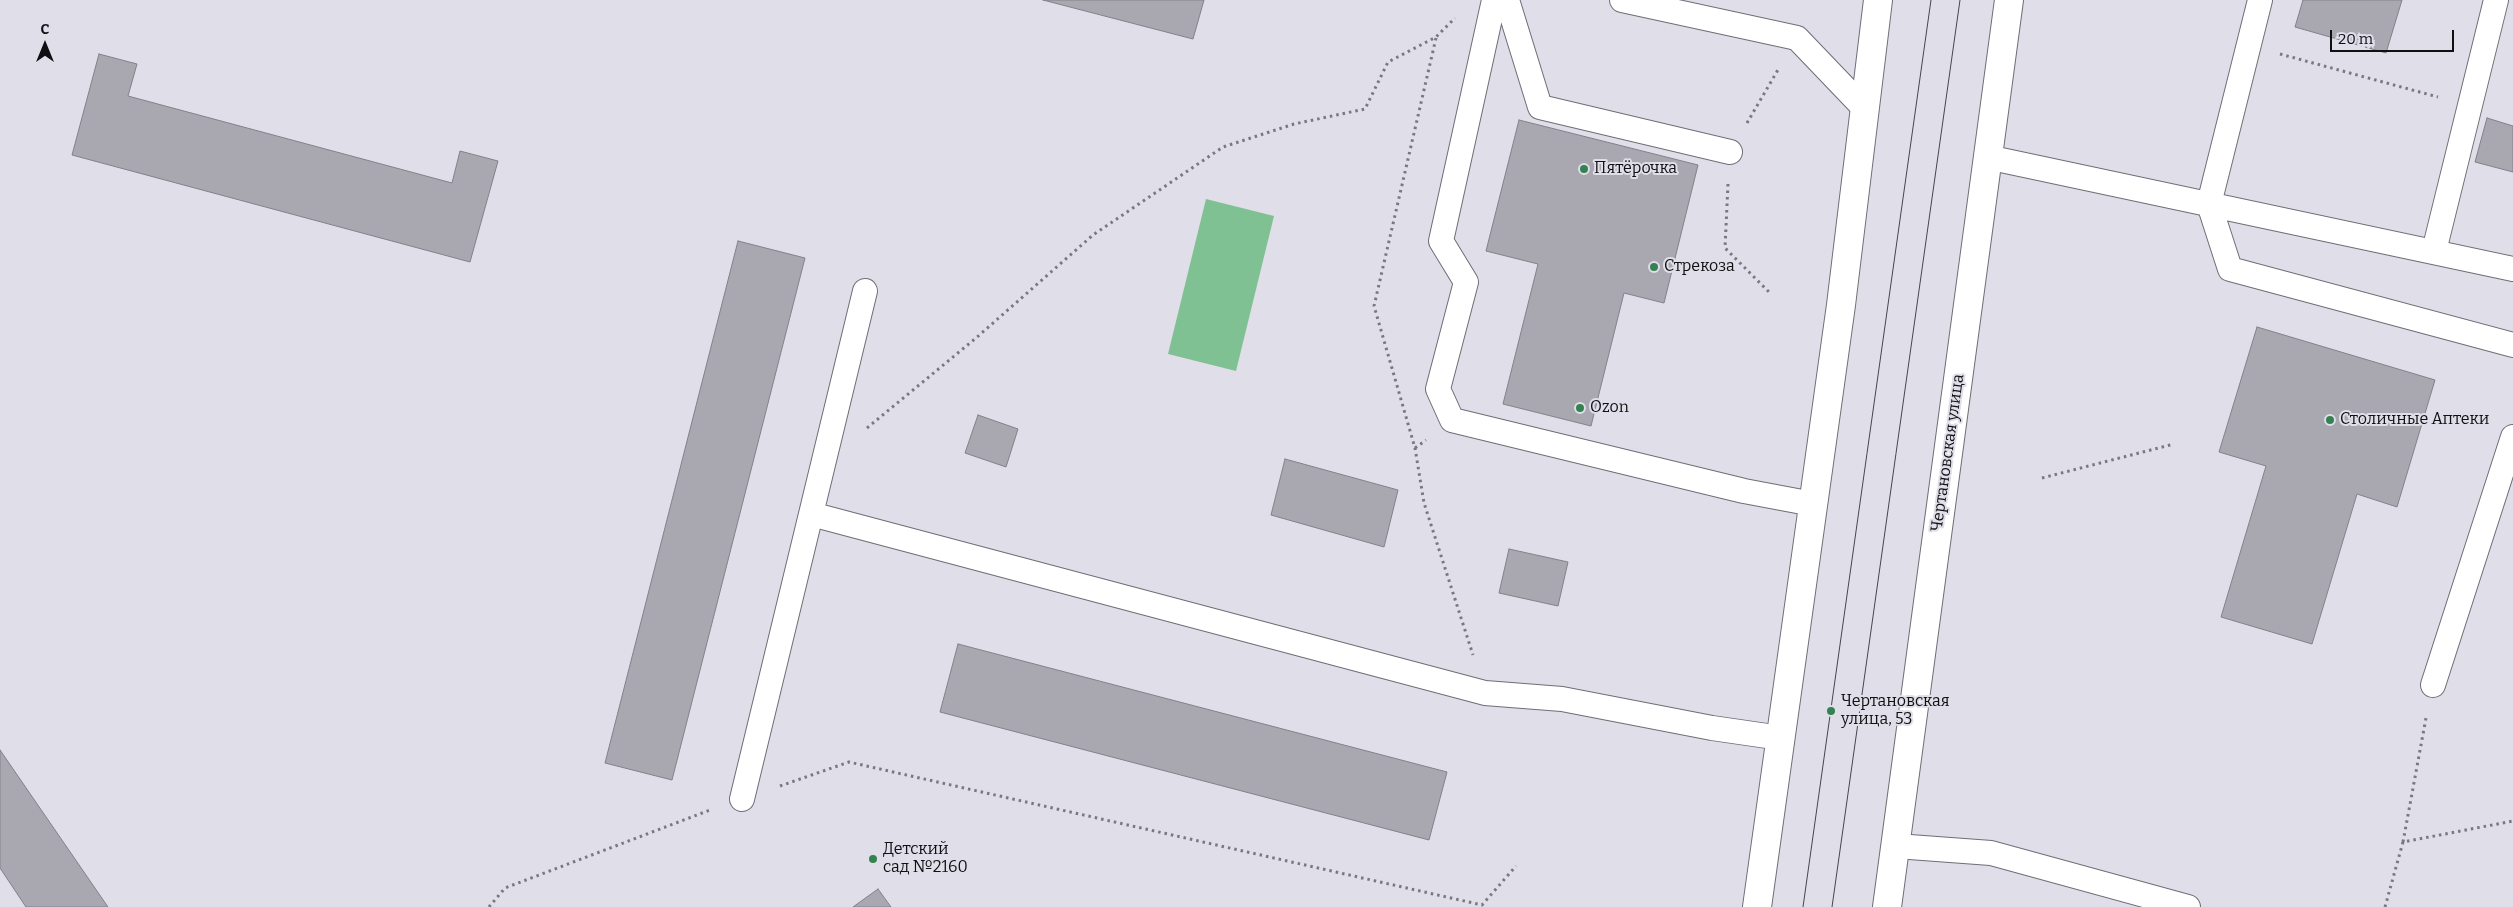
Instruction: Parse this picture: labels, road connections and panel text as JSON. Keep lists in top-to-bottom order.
{
  "streets": {
    "main road": ["Чертановская улица"]
  },
  "places": [
    "Пятёрочка",
    "Стрекоза",
    "Ozon",
    "Столичные Аптеки",
    "Чертановская улица, 53",
    "Детский сад №2160"
  ],
  "scale_bar": "20 m",
  "north": "top"
}
